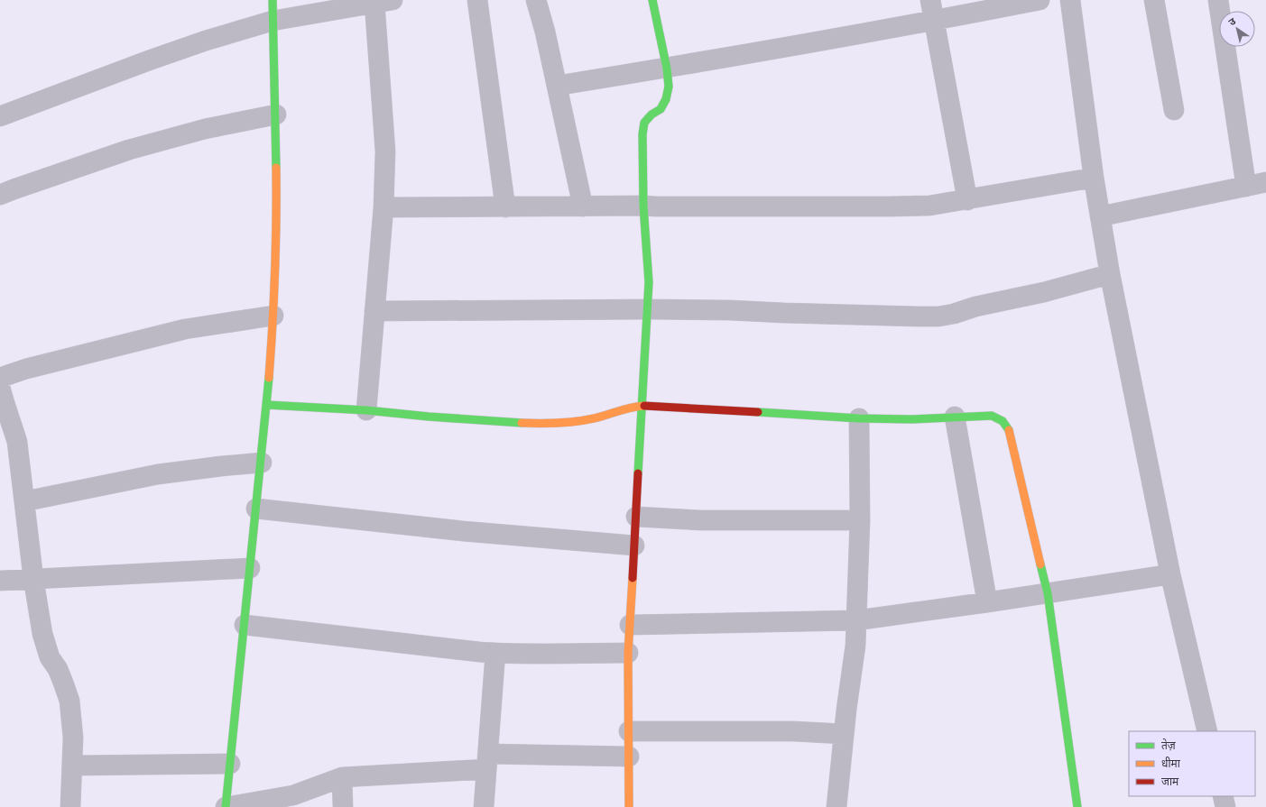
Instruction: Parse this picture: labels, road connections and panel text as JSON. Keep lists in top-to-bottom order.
{
  "legend": ["तेज़", "धीमा", "जाम"],
  "north": "top left"
}
